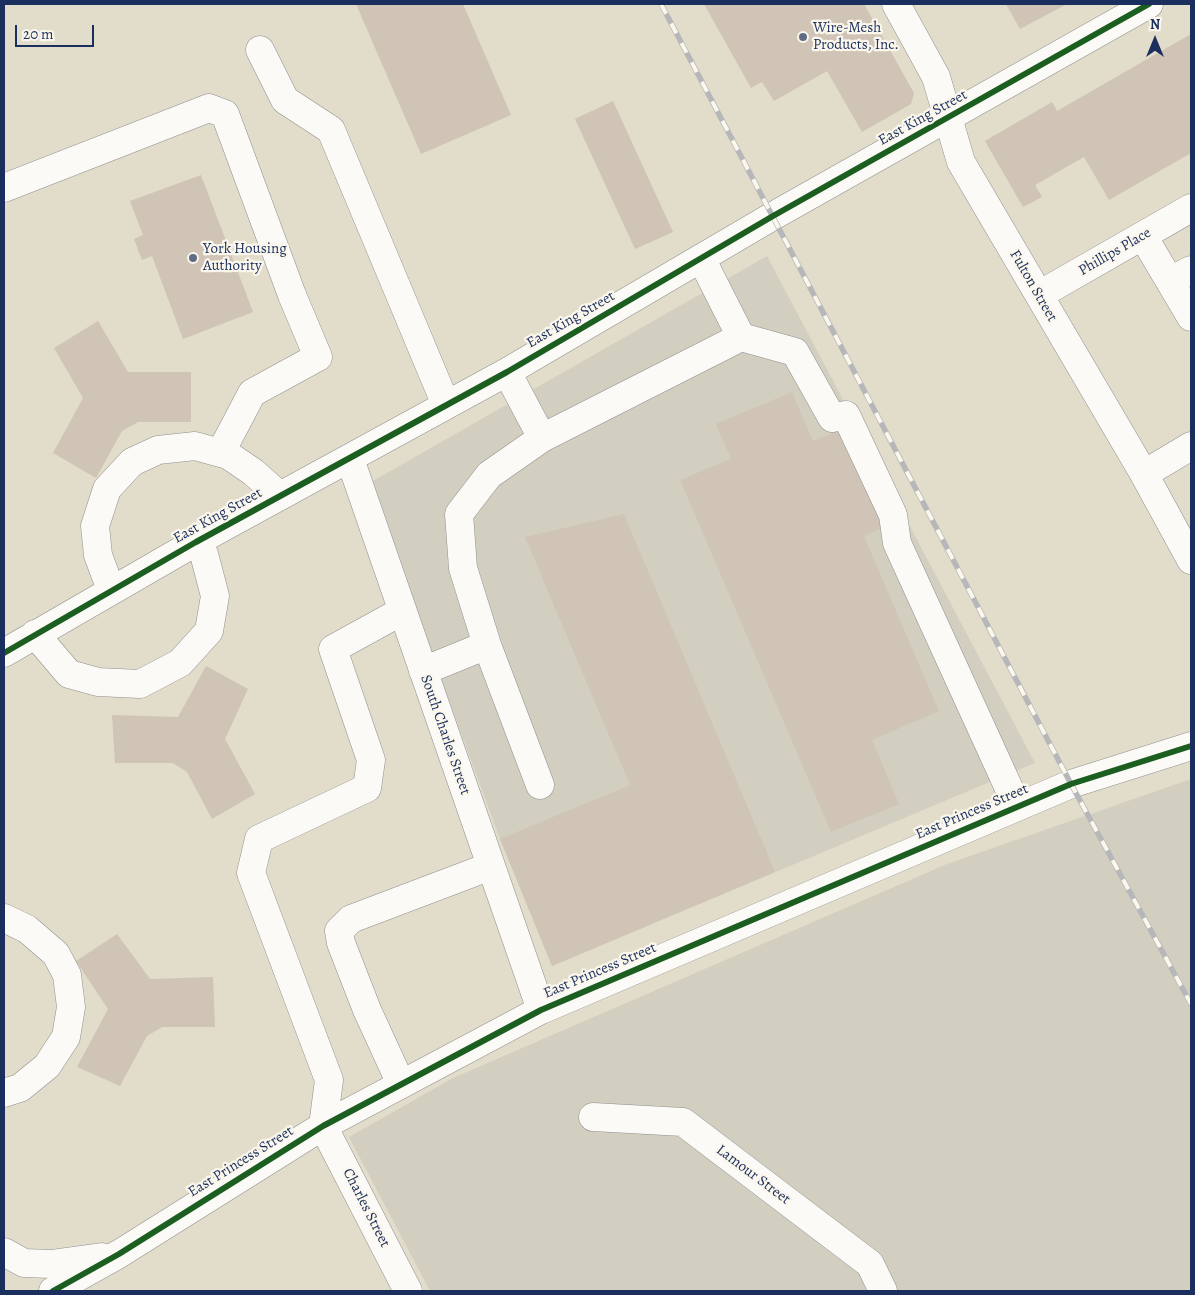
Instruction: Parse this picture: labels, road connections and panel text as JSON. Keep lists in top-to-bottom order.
{
  "streets": {
    "street": [
      "East King Street",
      "Phillips Place",
      "Fulton Street",
      "South Charles Street",
      "East Princess Street",
      "Lamour Street",
      "Charles Street"
    ]
  },
  "crossings": [
    ["East King Street", "Fulton Street"],
    ["East King Street", "South Charles Street"],
    ["Phillips Place", "Fulton Street"],
    ["South Charles Street", "East Princess Street"],
    ["East Princess Street", "Charles Street"]
  ],
  "places": ["Wire-Mesh Products, Inc.", "York Housing Authority"],
  "scale_bar": "20 m",
  "north": "top"
}
